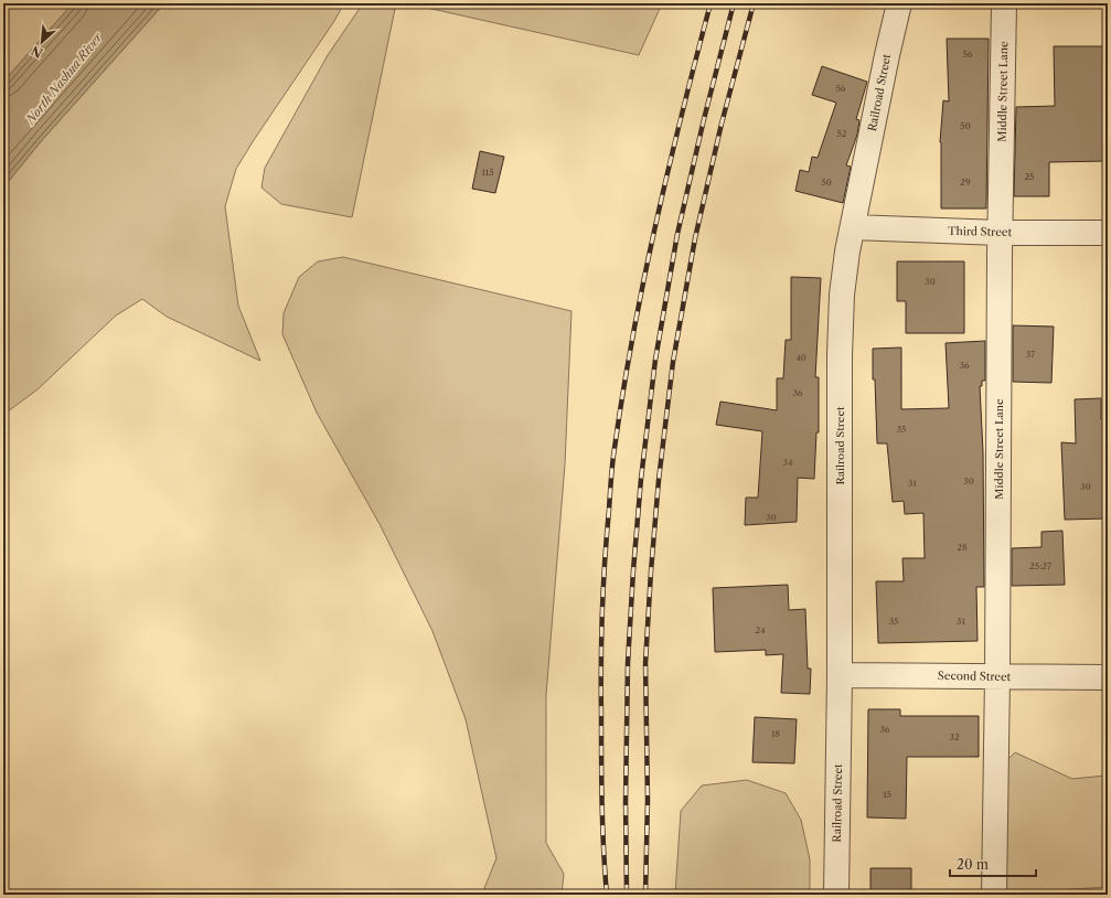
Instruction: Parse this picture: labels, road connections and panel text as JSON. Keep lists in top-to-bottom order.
{
  "streets": {
    "street": [
      "Middle Street Lane",
      "Railroad Street",
      "Third Street",
      "Second Street"
    ]
  },
  "crossings": [
    ["Middle Street Lane", "Third Street"],
    ["Middle Street Lane", "Second Street"],
    ["Railroad Street", "Third Street"],
    ["Railroad Street", "Second Street"]
  ],
  "water": ["North Nashua River"],
  "house_numbers": [
    "56",
    "56",
    "50",
    "52",
    "115",
    "25",
    "50",
    "29",
    "30",
    "37",
    "40",
    "36",
    "36",
    "35",
    "34",
    "30",
    "31",
    "30",
    "30",
    "28",
    "25;27",
    "35",
    "31",
    "24",
    "36",
    "18",
    "32",
    "15"
  ],
  "scale_bar": "20 m",
  "north": "bottom left"
}
